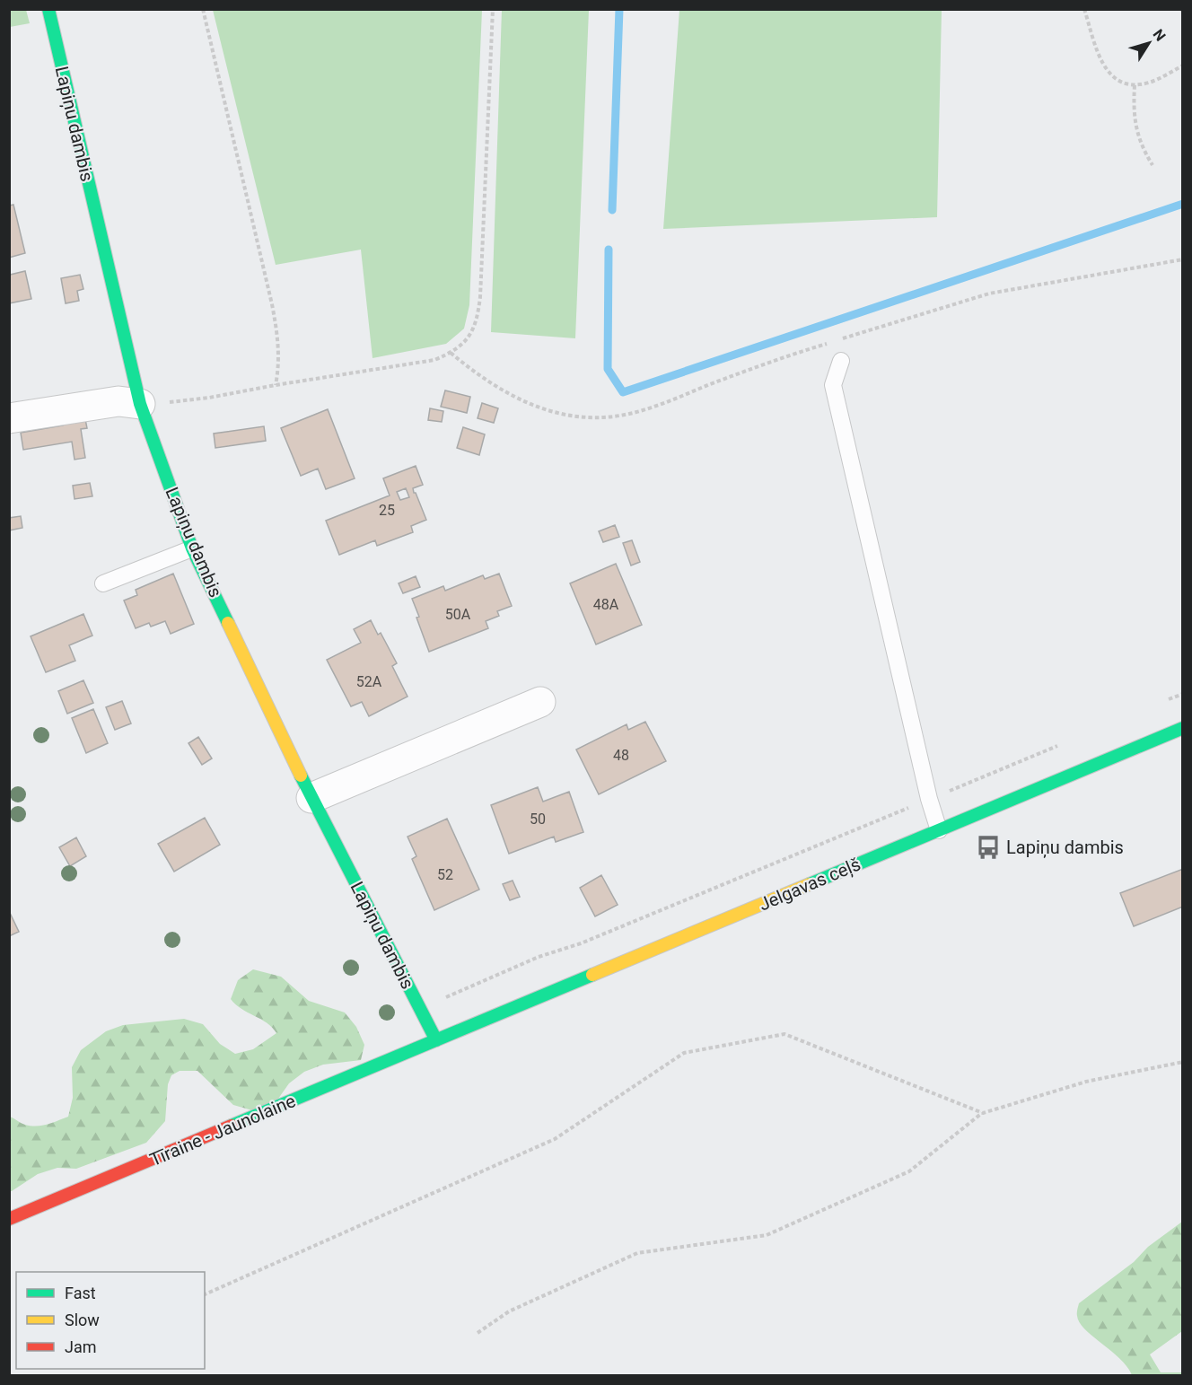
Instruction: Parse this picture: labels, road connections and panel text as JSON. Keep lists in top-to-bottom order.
{
  "streets": {
    "main road": ["Lapiņu dambis", "Jelgavas ceļš", "Tīraine - Jaunolaine"]
  },
  "crossings": [
    ["Lapiņu dambis", "Jelgavas ceļš"],
    ["Lapiņu dambis", "Tīraine - Jaunolaine"],
    ["Jelgavas ceļš", "Tīraine - Jaunolaine"]
  ],
  "places": {
    "bus stop": ["Lapiņu dambis"]
  },
  "house_numbers": [
    "25",
    "48A",
    "50A",
    "52A",
    "48",
    "50",
    "52"
  ],
  "legend": ["Fast", "Slow", "Jam"],
  "north": "top right"
}
